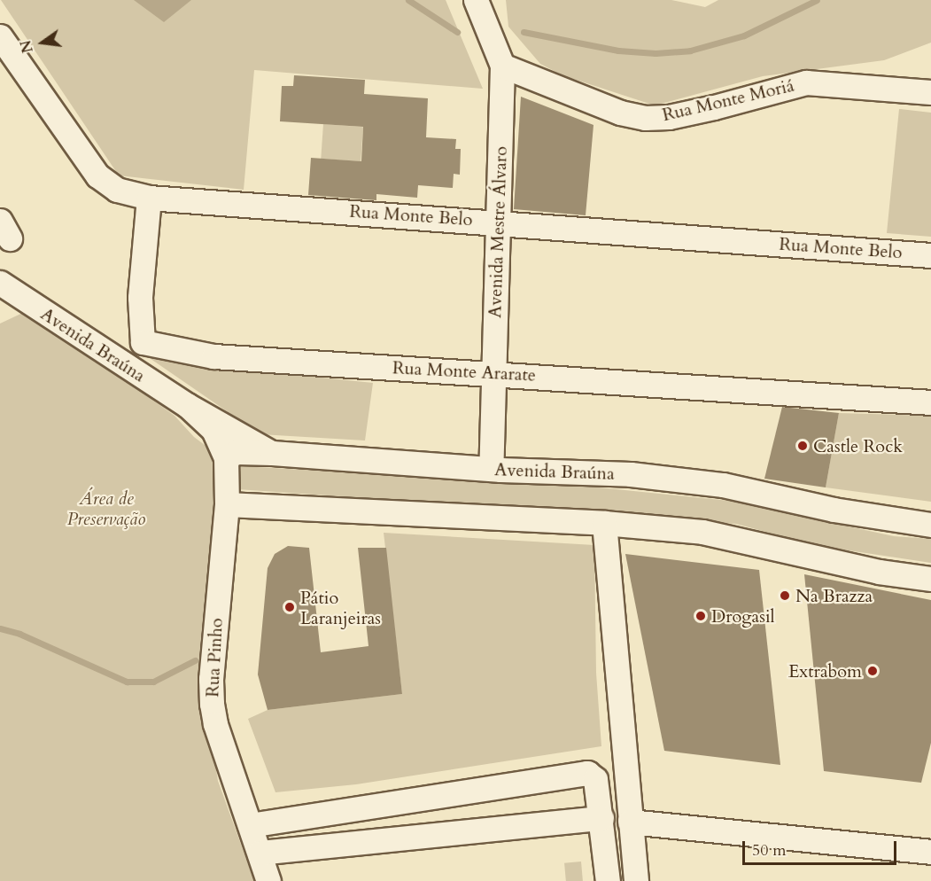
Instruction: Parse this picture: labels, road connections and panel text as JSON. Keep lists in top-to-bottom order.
{
  "streets": {
    "street": [
      "Rua Monte Moriá",
      "Rua Monte Belo",
      "Avenida Mestre Álvaro",
      "Avenida Braúna",
      "Rua Monte Ararate",
      "Rua Pinho"
    ]
  },
  "crossings": [
    ["Rua Monte Moriá", "Avenida Mestre Álvaro"],
    ["Rua Monte Belo", "Avenida Mestre Álvaro"],
    ["Rua Monte Belo", "Rua Monte Ararate"],
    ["Avenida Mestre Álvaro", "Avenida Braúna"],
    ["Avenida Mestre Álvaro", "Rua Monte Ararate"],
    ["Avenida Braúna", "Rua Pinho"]
  ],
  "parks": ["Área de Preservação"],
  "places": [
    "Castle Rock",
    "Na Brazza",
    "Pátio Laranjeiras",
    "Drogasil",
    "Extrabom"
  ],
  "scale_bar": "50 m",
  "north": "left"
}
